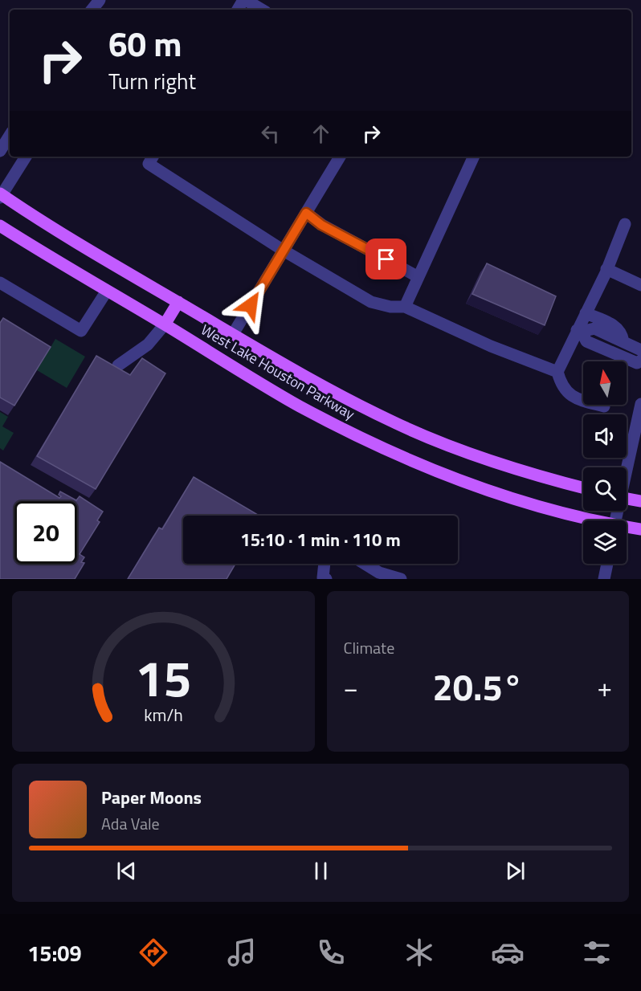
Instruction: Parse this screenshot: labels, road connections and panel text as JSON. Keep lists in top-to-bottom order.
{
  "streets": {
    "main road": ["West Lake Houston Parkway"]
  },
  "north": "top",
  "page": {
    "turn": ["60 m", "Turn right"],
    "limit": "20",
    "trip": "15:10 · 1 min · 110 m",
    "tile": "Climate",
    "heat": ["−", "20.5°", "+"],
    "song": ["Paper Moons", "Ada Vale"],
    "tabs": "15:09",
    "gauge": ["15", "km/h"]
  }
}
